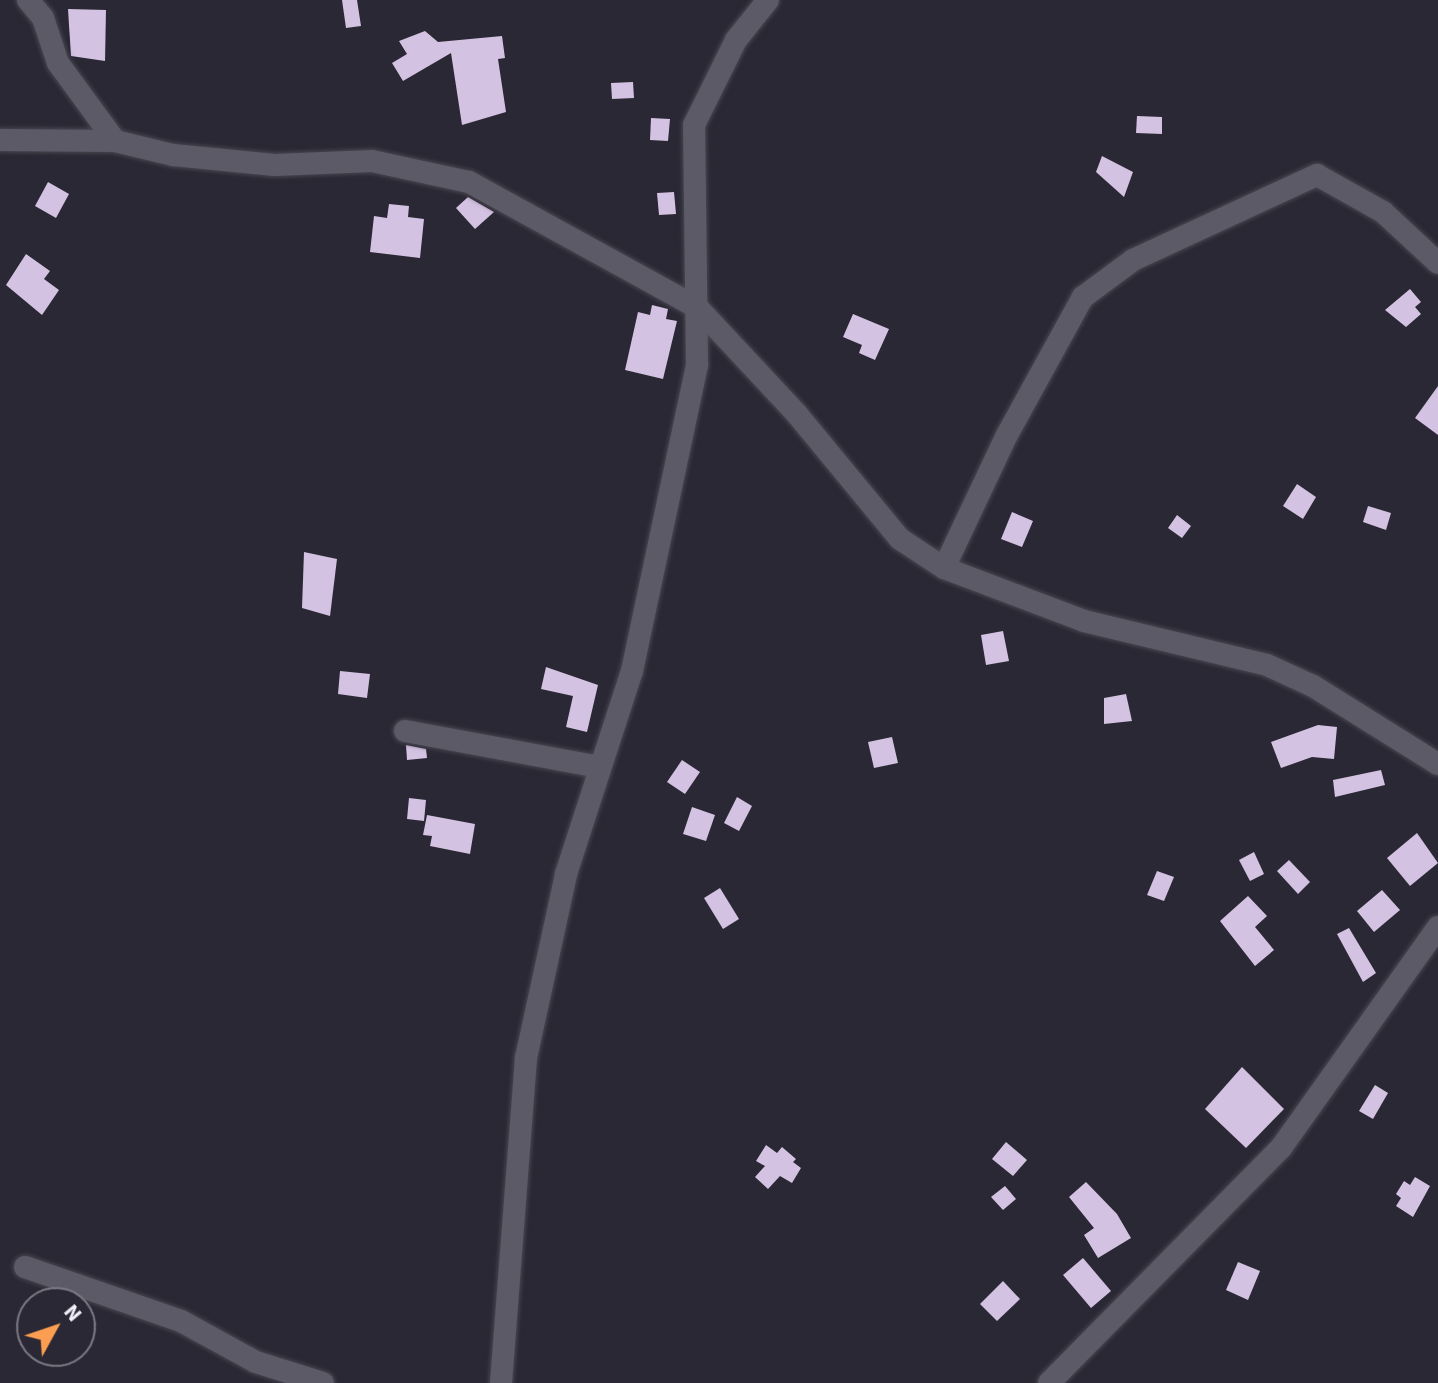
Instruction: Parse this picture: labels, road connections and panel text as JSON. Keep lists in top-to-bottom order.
{
  "north": "top right"
}
